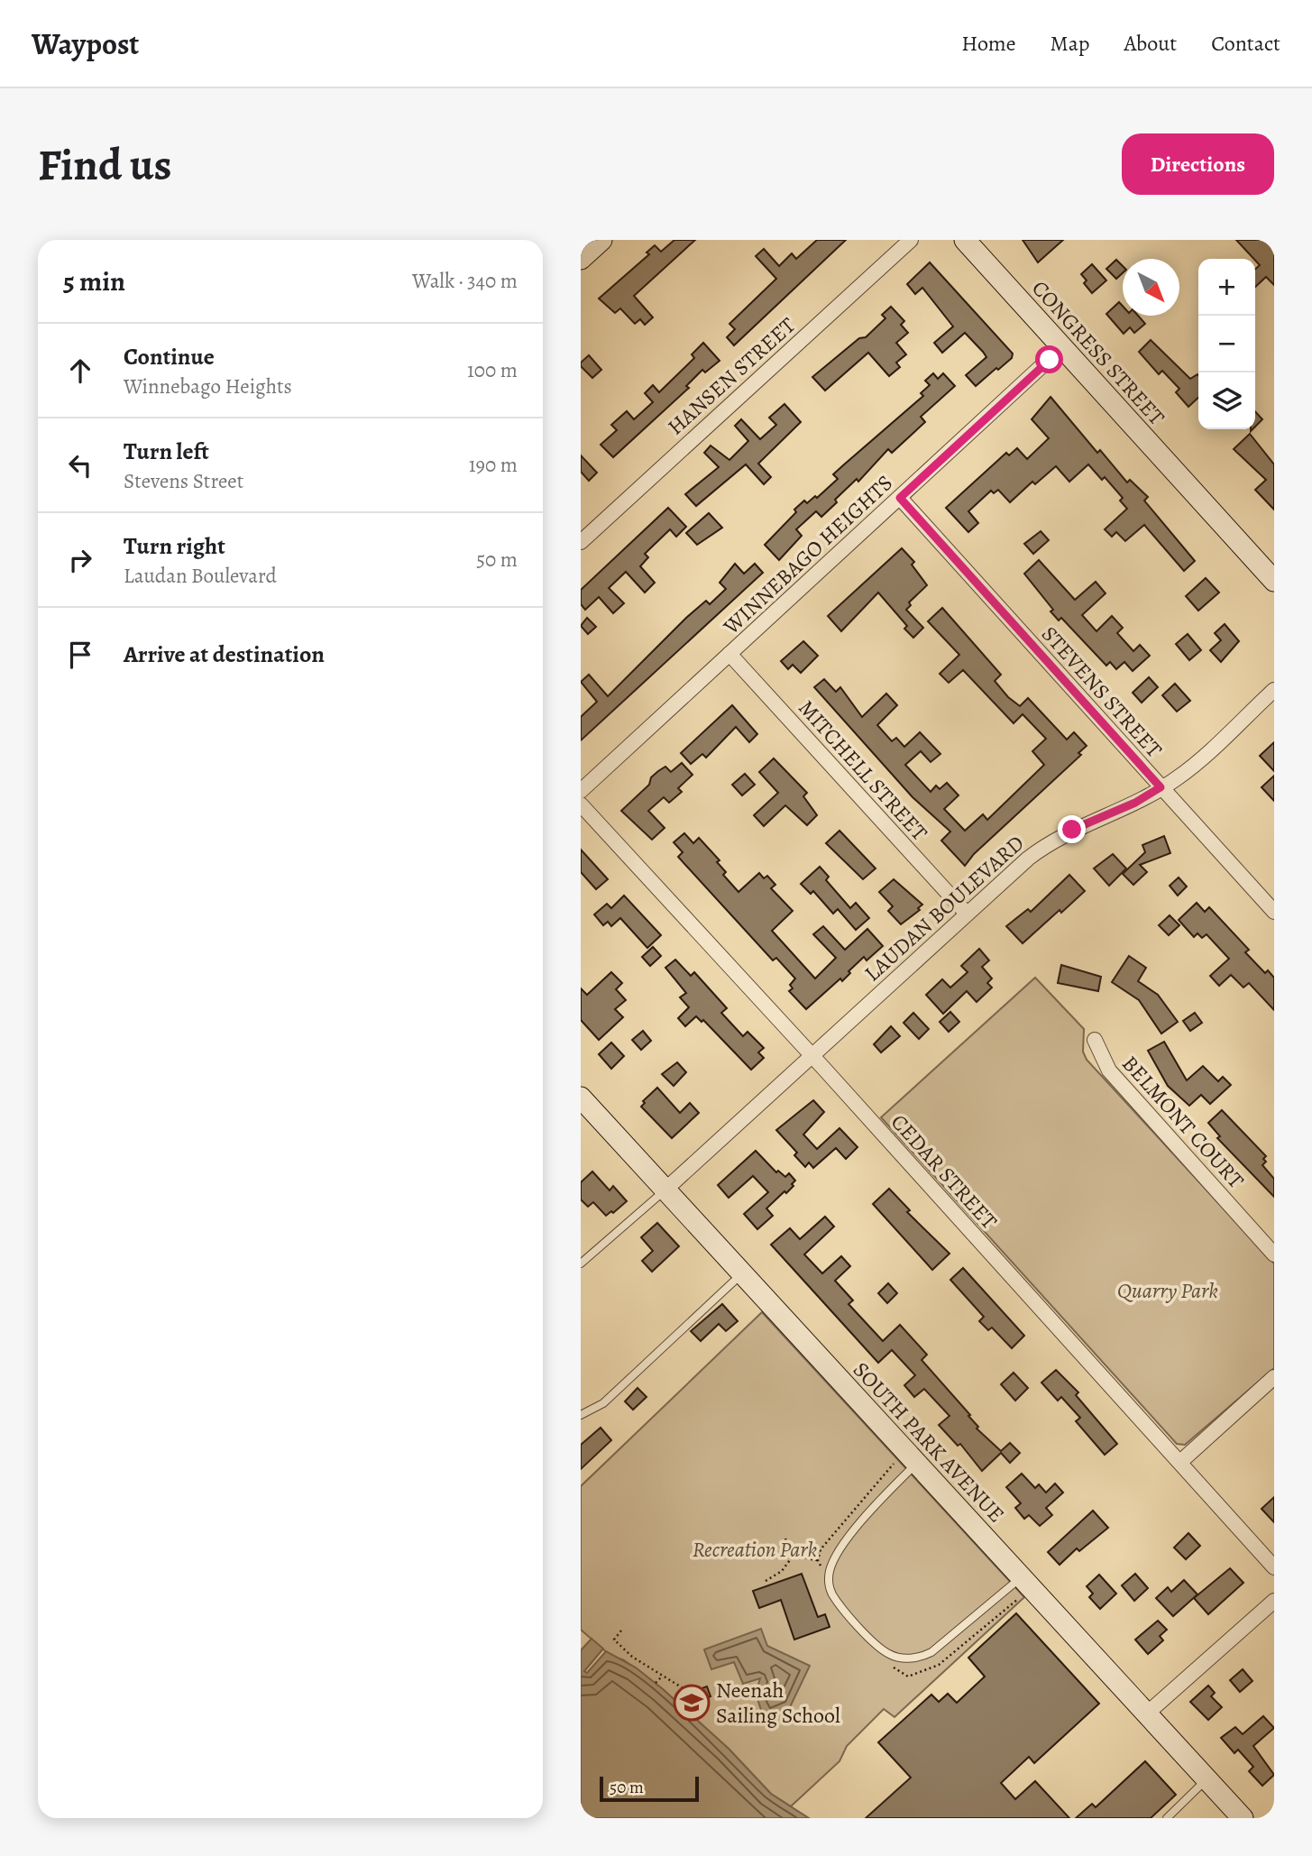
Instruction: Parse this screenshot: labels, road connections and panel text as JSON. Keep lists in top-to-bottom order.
{
  "streets": {
    "main road": ["CONGRESS STREET", "SOUTH PARK AVENUE"],
    "street": [
      "HANSEN STREET",
      "WINNEBAGO HEIGHTS",
      "STEVENS STREET",
      "MITCHELL STREET",
      "LAUDAN BOULEVARD",
      "BELMONT COURT",
      "CEDAR STREET"
    ]
  },
  "crossings": [
    ["CONGRESS STREET", "WINNEBAGO HEIGHTS"],
    ["WINNEBAGO HEIGHTS", "STEVENS STREET"],
    ["WINNEBAGO HEIGHTS", "MITCHELL STREET"],
    ["STEVENS STREET", "LAUDAN BOULEVARD"],
    ["MITCHELL STREET", "LAUDAN BOULEVARD"],
    ["LAUDAN BOULEVARD", "CEDAR STREET"],
    ["LAUDAN BOULEVARD", "SOUTH PARK AVENUE"]
  ],
  "parks": ["Quarry Park", "Recreation Park"],
  "places": {
    "school or university": ["Neenah Sailing School"]
  },
  "scale_bar": "50 m",
  "north": "bottom right",
  "page": {
    "header": "Waypost",
    "nav": [
      "Home",
      "Map",
      "About",
      "Contact"
    ],
    "buttons": "Directions",
    "title": "Find us",
    "heading": ["5 min", "Walk · 340 m"],
    "map_buttons": ["+", "−"],
    "list": [
      ["Continue", "Winnebago Heights", "100 m"],
      ["Turn left", "Stevens Street", "190 m"],
      ["Turn right", "Laudan Boulevard", "50 m"],
      "Arrive at destination"
    ],
    "scale": "50 m"
  }
}
